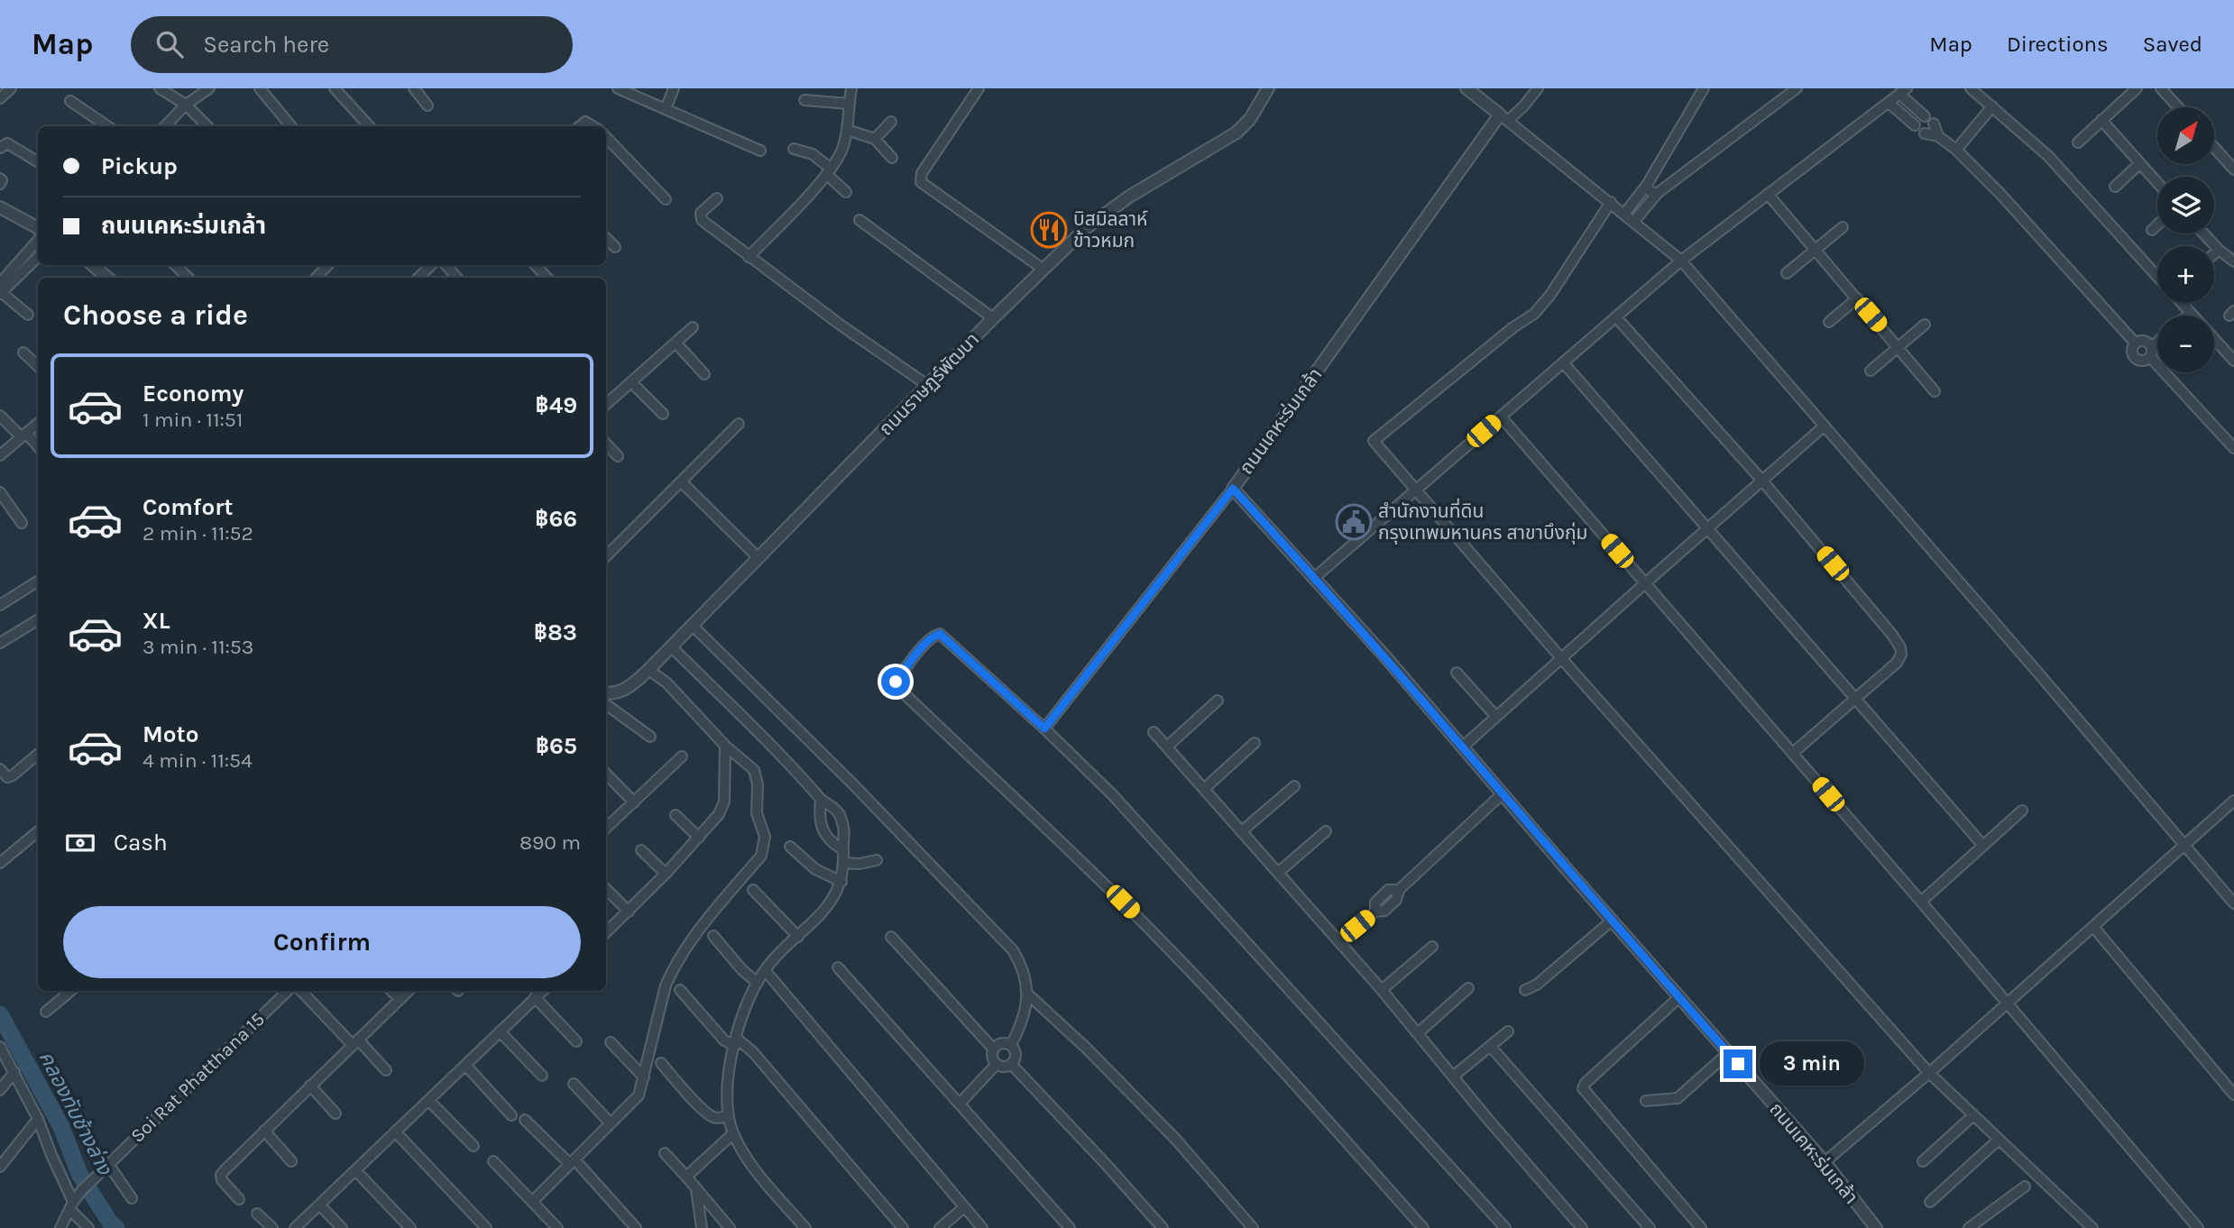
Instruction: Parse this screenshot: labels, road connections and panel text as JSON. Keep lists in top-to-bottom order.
{
  "streets": {
    "street": ["ถนนราษฏร์พัฒนา", "ถนนเคหะร่มเกล้า", "Soi Rat Phatthana 15"]
  },
  "water": ["คลองทับช้างล่าง"],
  "places": {
    "restaurant": ["บิสมิลลาห์ ข้าวหมก"],
    "public building": ["สำนักงานที่ดิน กรุงเทพมหานคร สาขาบึงกุ่ม"]
  },
  "north": "top right",
  "page": {
    "header": "Map",
    "search": "Search here",
    "nav": ["Map", "Directions", "Saved"],
    "map_buttons": ["+", "−"],
    "banner": ["Pickup", "ถนนเคหะร่มเกล้า"],
    "heading": "Choose a ride",
    "list": [
      {
        "name": "Economy",
        "note": "1 min · 11:51",
        "value": "฿49"
      },
      {
        "name": "Comfort",
        "note": "2 min · 11:52",
        "value": "฿66"
      },
      {
        "name": "XL",
        "note": "3 min · 11:53",
        "value": "฿83"
      },
      {
        "name": "Moto",
        "note": "4 min · 11:54",
        "value": "฿65"
      }
    ],
    "pay": ["Cash", "890 m"],
    "buttons": "Confirm",
    "bubble": "3 min"
  }
}
